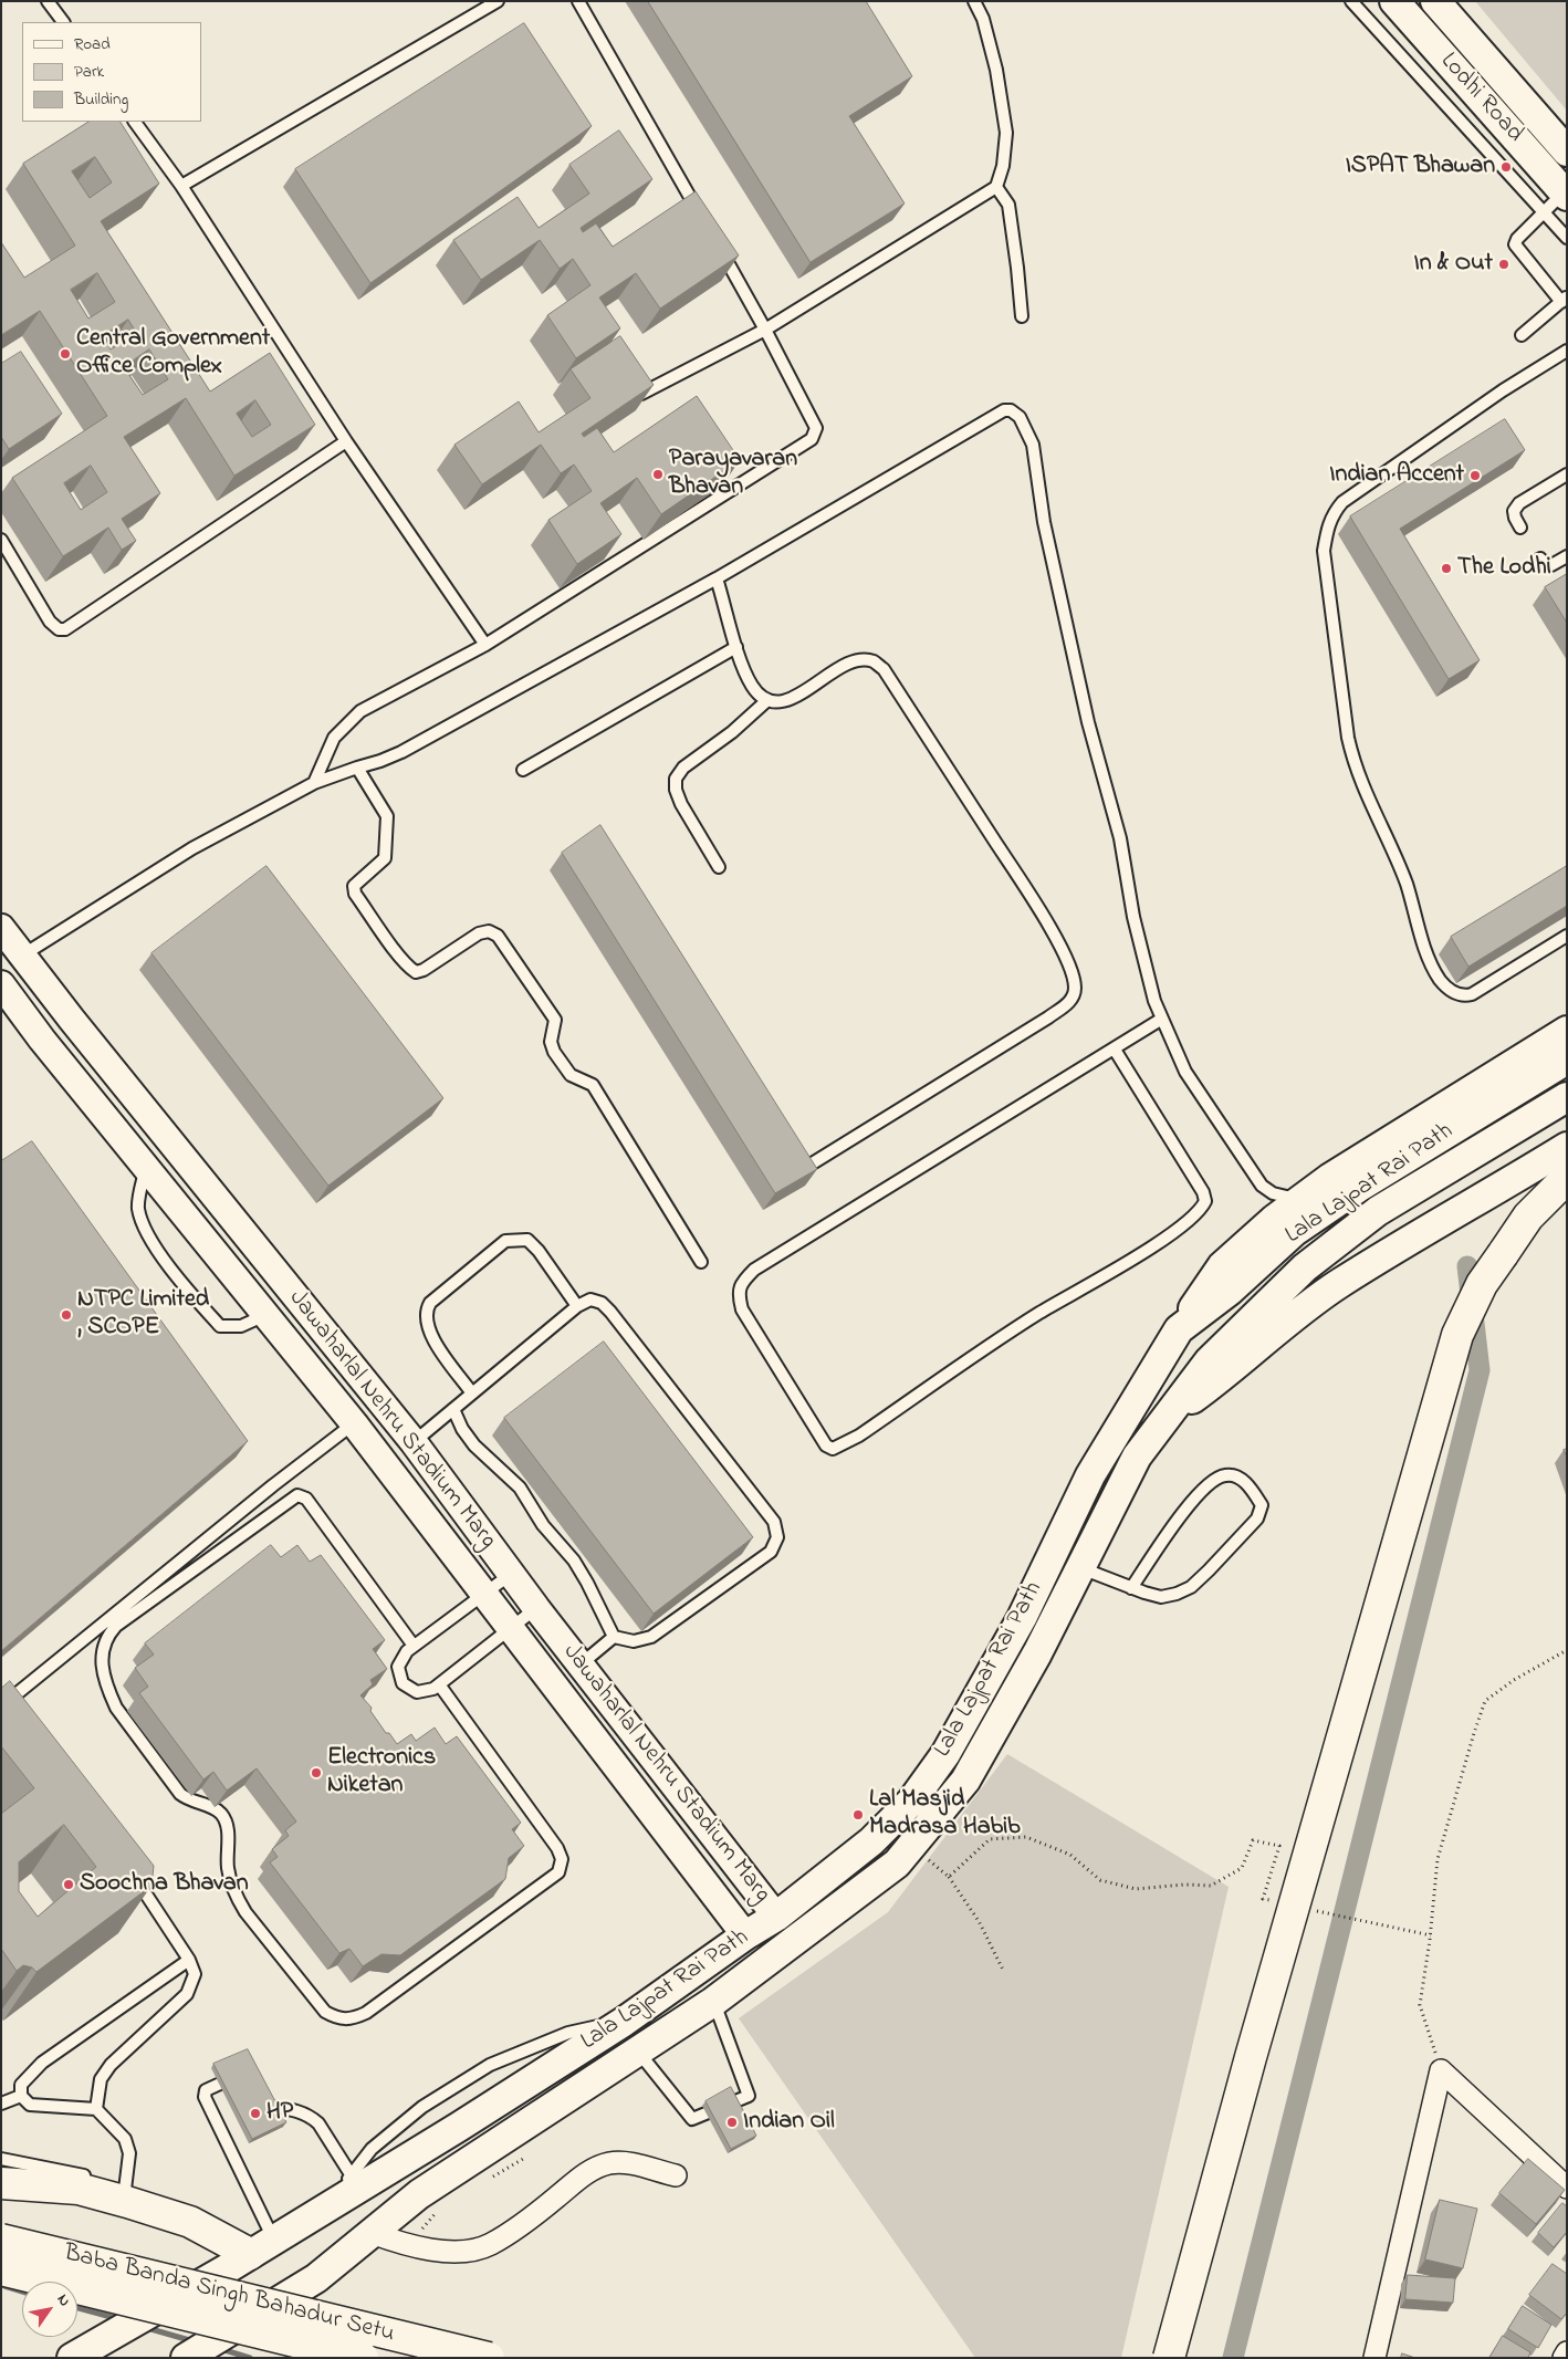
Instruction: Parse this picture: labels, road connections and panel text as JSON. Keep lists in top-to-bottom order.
{
  "streets": {
    "highway": ["Baba Banda Singh Bahadur Setu"],
    "main road": ["Lodhi Road", "Lala Lajpat Rai Path"],
    "street": ["Jawaharlal Nehru Stadium Marg"]
  },
  "crossings": [
    ["Lala Lajpat Rai Path", "Jawaharlal Nehru Stadium Marg"]
  ],
  "places": [
    "ISPAT Bhawan",
    "In & Out",
    "Central Government Office Complex",
    "Parayavaran Bhavan",
    "Indian Accent",
    "The Lodhi",
    "NTPC Limited , SCOPE",
    "Electronics Niketan",
    "Lal Masjid Madrasa Habib",
    "Soochna Bhavan",
    "HP",
    "Indian Oil"
  ],
  "legend": ["Road", "Park", "Building"],
  "north": "top right"
}
